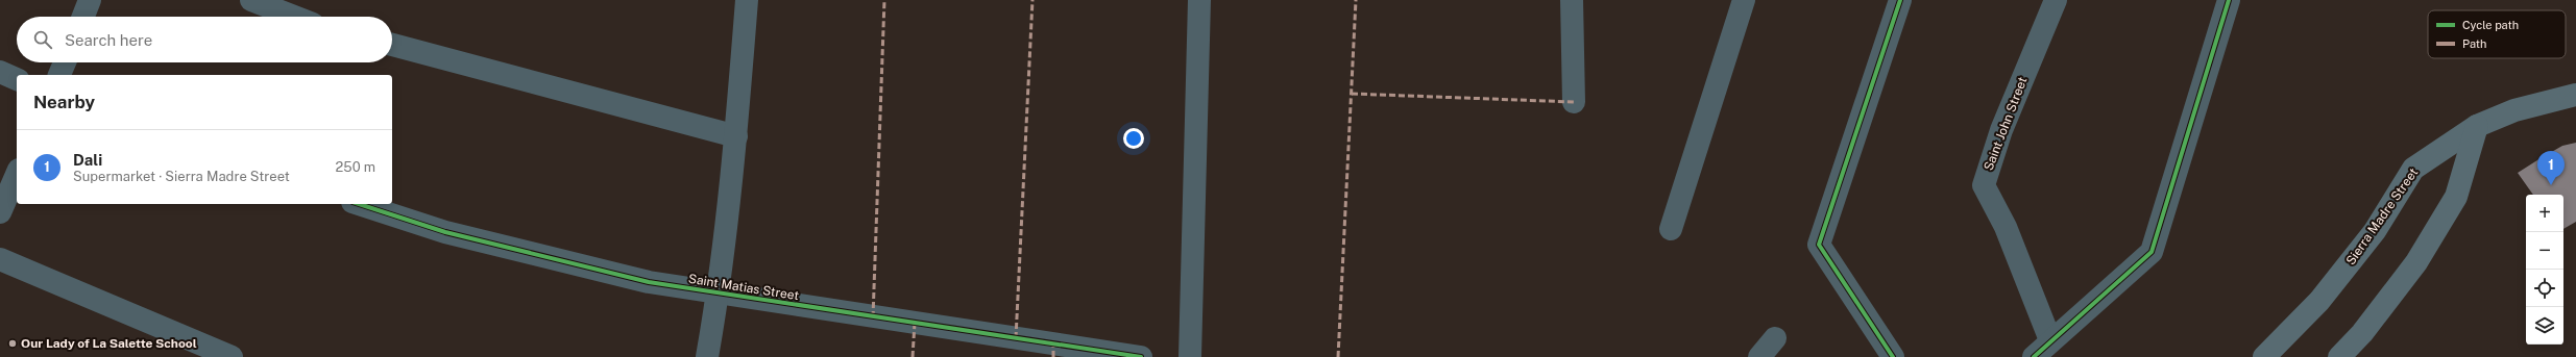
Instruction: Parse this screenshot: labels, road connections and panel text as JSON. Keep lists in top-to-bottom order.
{
  "streets": {
    "main road": ["Sierra Madre Street"],
    "street": ["Saint John Street", "Saint Matias Street"]
  },
  "places": ["Our Lady of La Salette School"],
  "legend": ["Cycle path", "Path"],
  "page": {
    "search": "Search here",
    "heading": "Nearby",
    "list": [
      {
        "mark": "1",
        "name": "Dali",
        "note": "Supermarket · Sierra Madre Street",
        "value": "250 m"
      }
    ],
    "pins": "1",
    "map_buttons": ["+", "−"]
  }
}
